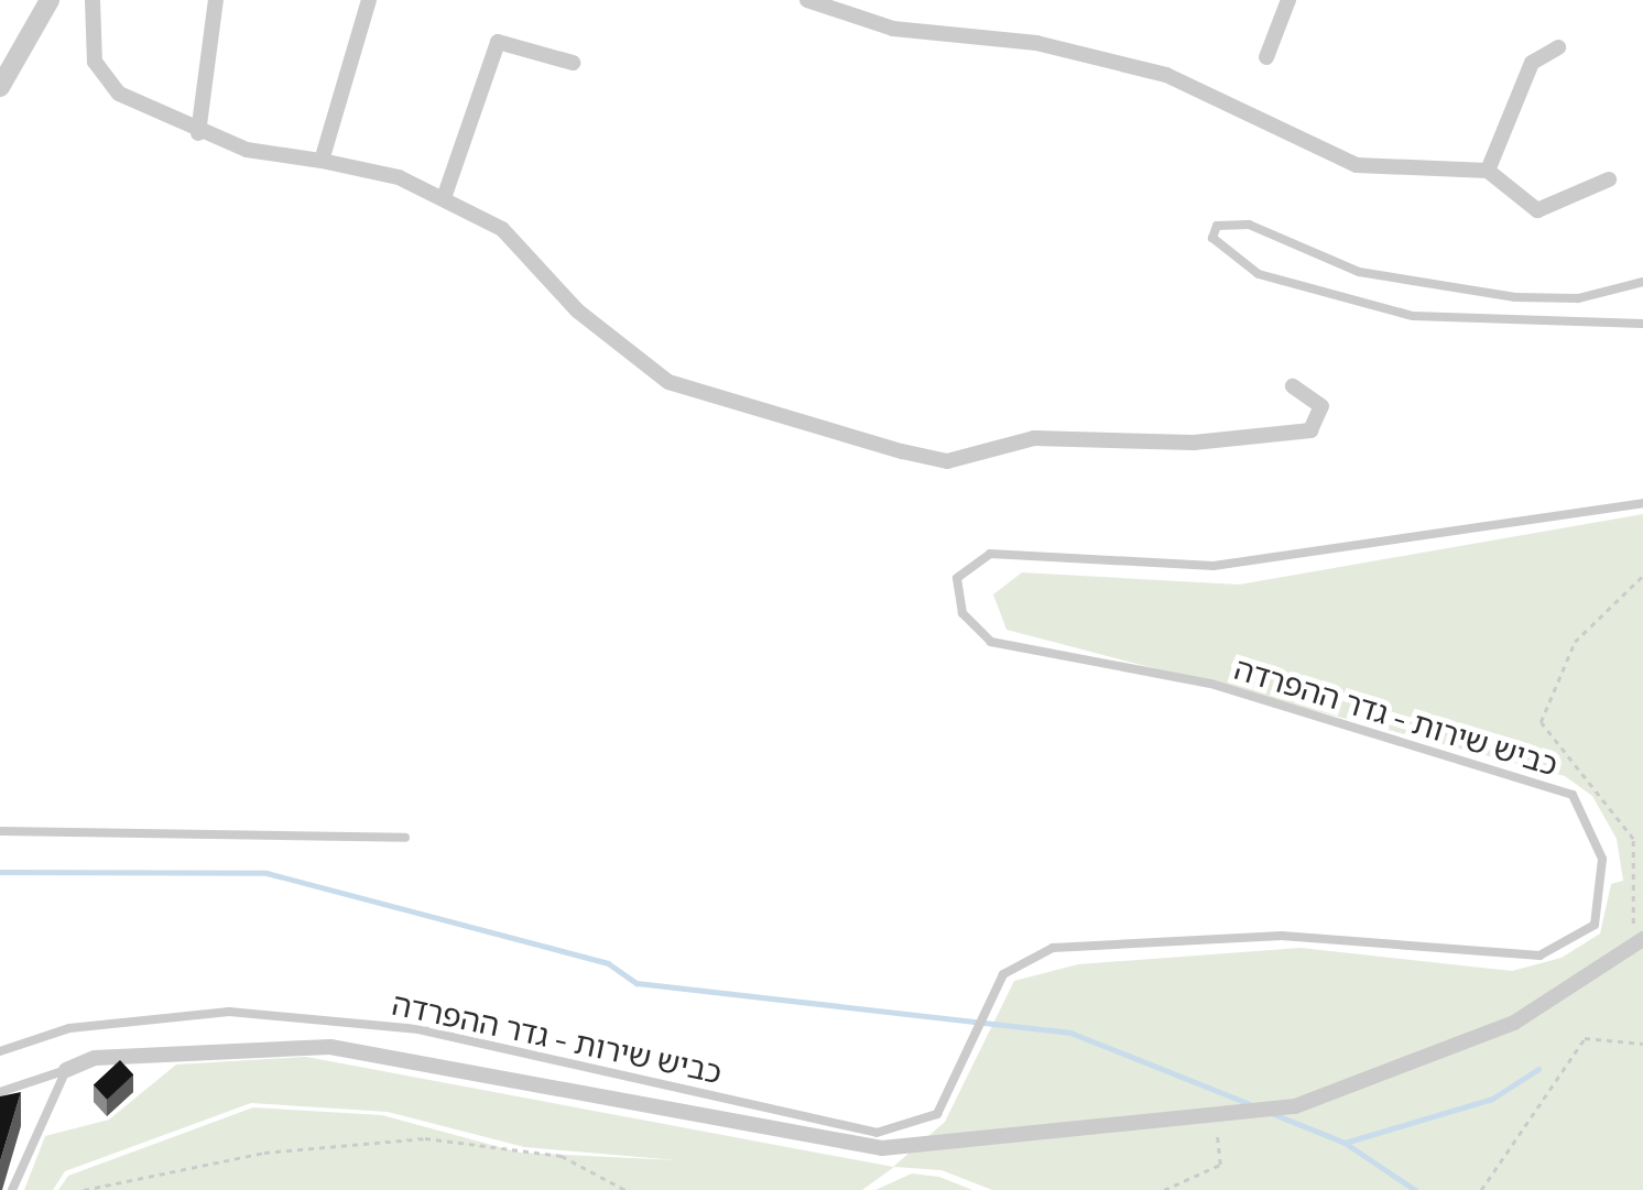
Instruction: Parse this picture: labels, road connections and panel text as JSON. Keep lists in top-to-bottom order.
{
  "streets": {
    "lane": ["כביש שירות - גדר ההפרדה"]
  }
}
